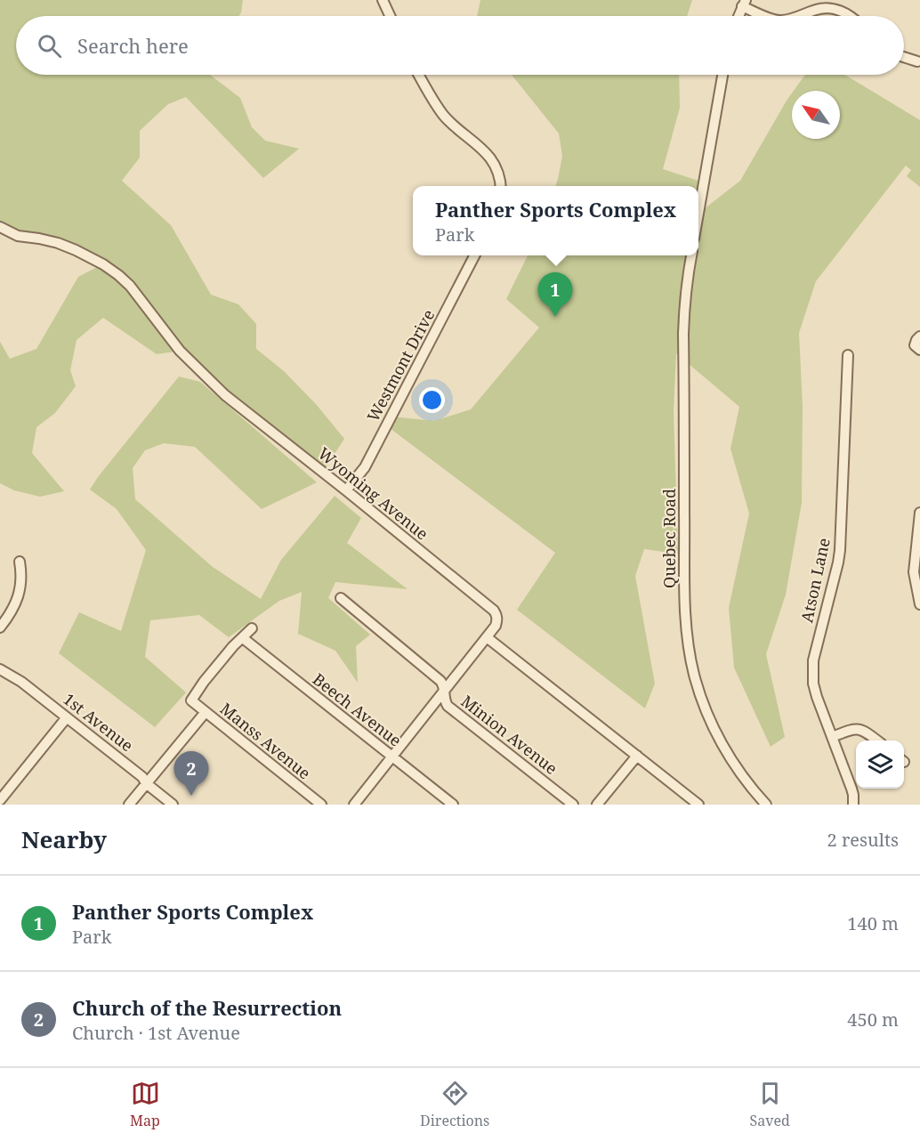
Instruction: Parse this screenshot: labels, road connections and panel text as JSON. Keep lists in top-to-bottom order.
{
  "streets": {
    "street": [
      "Westmont Drive",
      "Wyoming Avenue",
      "Quebec Road",
      "Atson Lane",
      "Beech Avenue",
      "1st Avenue",
      "Minion Avenue",
      "Manss Avenue"
    ]
  },
  "crossings": [
    ["Westmont Drive", "Wyoming Avenue"],
    ["Beech Avenue", "Manss Avenue"]
  ],
  "north": "top left",
  "page": {
    "search": "Search here",
    "popup": ["Panther Sports Complex", "Park"],
    "pins": ["1", "2"],
    "heading": ["Nearby", "2 results"],
    "list": [
      {
        "mark": "1",
        "name": "Panther Sports Complex",
        "note": "Park",
        "value": "140 m"
      },
      {
        "mark": "2",
        "name": "Church of the Resurrection",
        "note": "Church · 1st Avenue",
        "value": "450 m"
      }
    ],
    "nav": ["Map", "Directions", "Saved"]
  }
}
